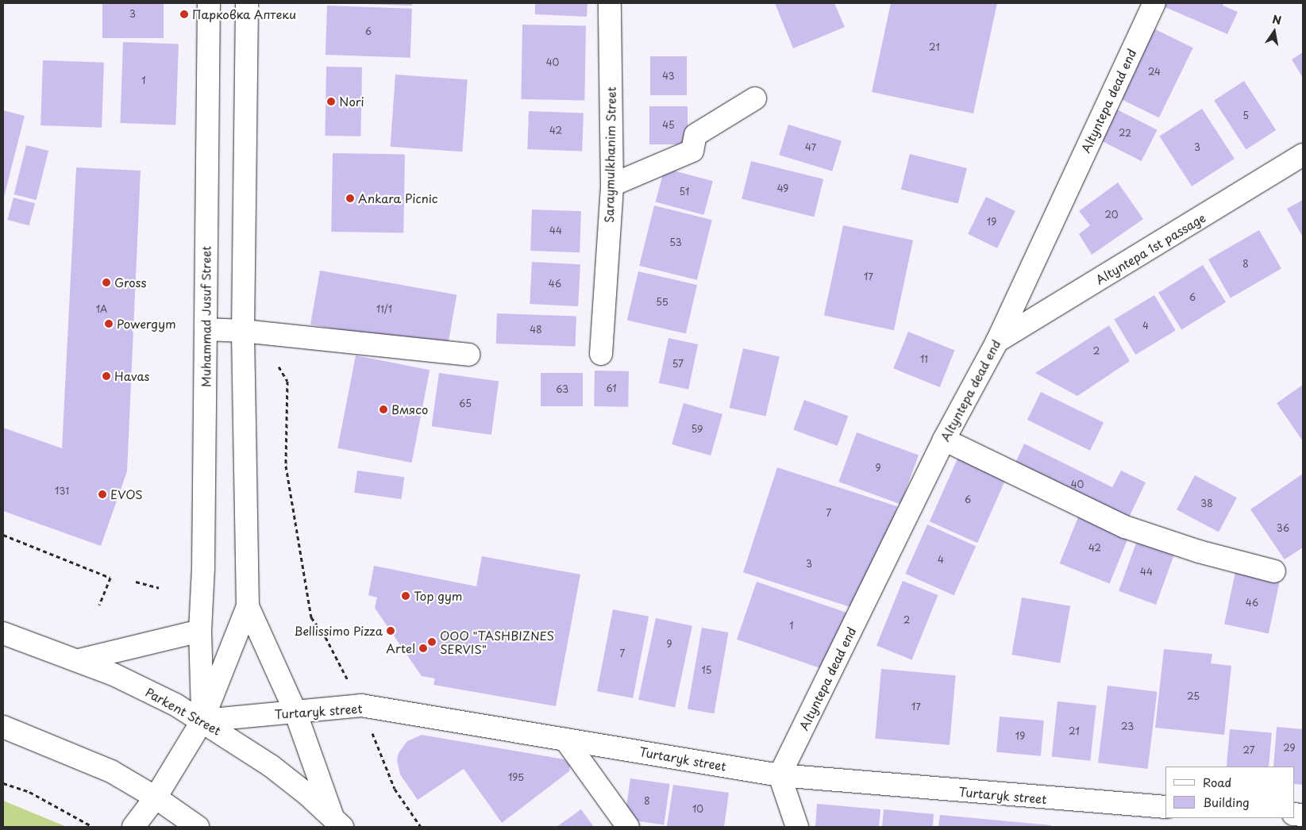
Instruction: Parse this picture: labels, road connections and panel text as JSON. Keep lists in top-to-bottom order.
{
  "streets": {
    "street": [
      "Altyntepa dead end",
      "Saraymulkhanim Street",
      "Altyntepa 1st passage",
      "Muhammad Jusuf Street",
      "Parkent Street",
      "Turtaryk street"
    ]
  },
  "crossings": [
    ["Altyntepa dead end", "Altyntepa 1st passage"],
    ["Altyntepa dead end", "Turtaryk street"],
    ["Muhammad Jusuf Street", "Parkent Street"],
    ["Muhammad Jusuf Street", "Turtaryk street"],
    ["Parkent Street", "Turtaryk street"]
  ],
  "places": [
    "Парковка Аптеки",
    "Nori",
    "Ankara Picnic",
    "Gross",
    "Powergym",
    "Havas",
    "Вмясо",
    "EVOS",
    "Top gym",
    "Bellissimo Pizza",
    "ООО \"TASHBIZNES SERVIS\"",
    "Artel"
  ],
  "house_numbers": [
    "3",
    "6",
    "21",
    "40",
    "24",
    "43",
    "1",
    "5",
    "45",
    "42",
    "22",
    "47",
    "3",
    "49",
    "51",
    "20",
    "19",
    "44",
    "53",
    "8",
    "17",
    "46",
    "6",
    "55",
    "1А",
    "11/1",
    "4",
    "48",
    "2",
    "11",
    "57",
    "61",
    "63",
    "65",
    "59",
    "9",
    "40",
    "131",
    "6",
    "38",
    "7",
    "36",
    "42",
    "4",
    "3",
    "44",
    "46",
    "2",
    "1",
    "9",
    "7",
    "15",
    "25",
    "17",
    "23",
    "21",
    "19",
    "29",
    "27",
    "195",
    "8",
    "10"
  ],
  "legend": ["Road", "Building"],
  "north": "top"
}
